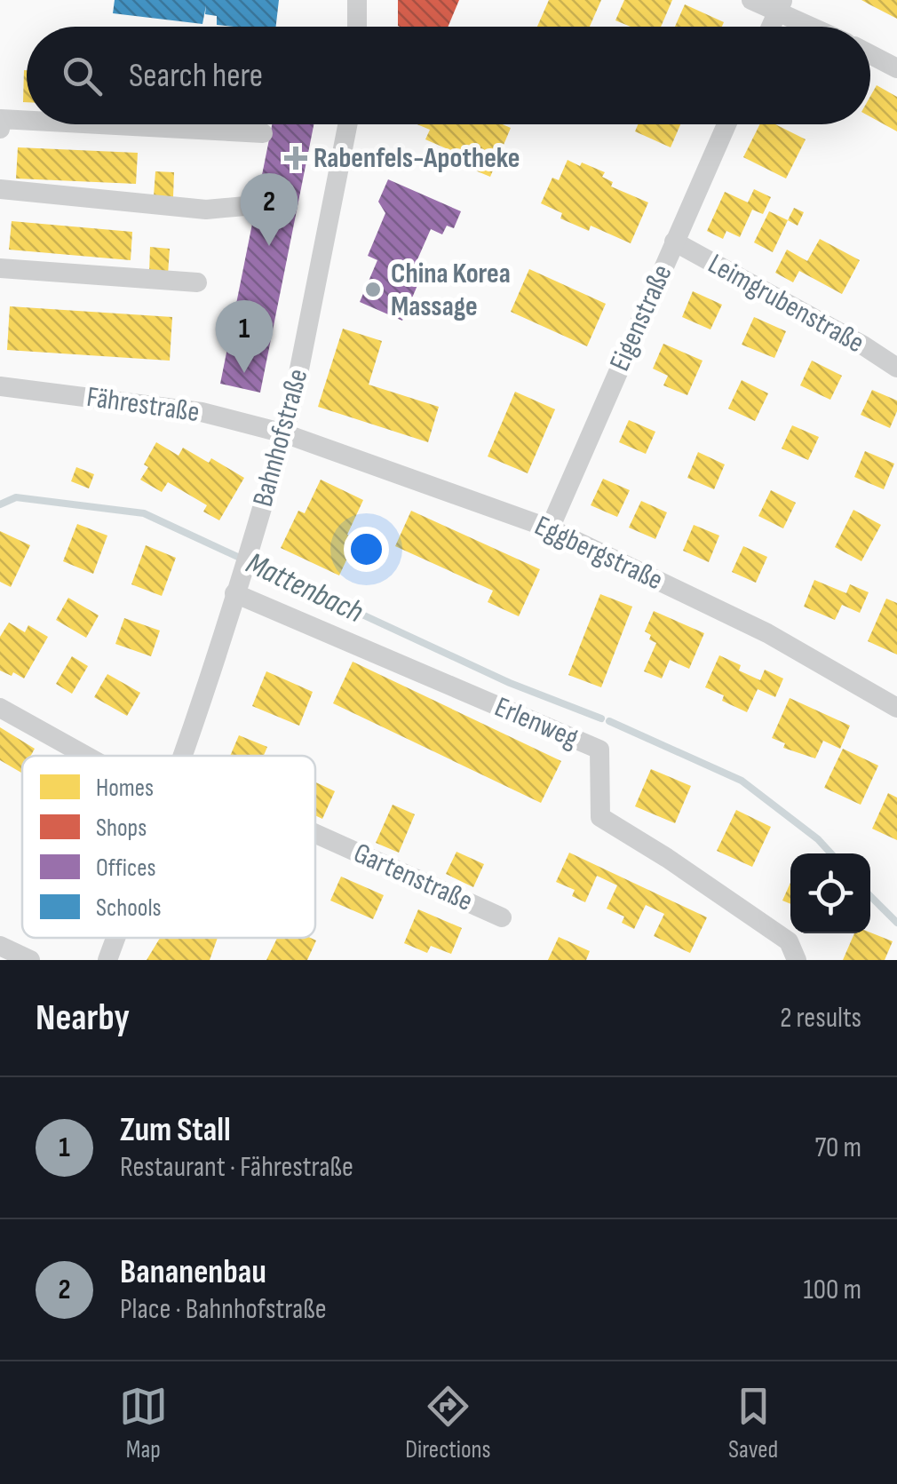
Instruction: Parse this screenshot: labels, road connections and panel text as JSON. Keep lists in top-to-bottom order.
{
  "streets": {
    "street": [
      "Leimgrubenstraße",
      "Eigenstraße",
      "Fährestraße",
      "Bahnhofstraße",
      "Eggbergstraße",
      "Erlenweg",
      "Gartenstraße"
    ]
  },
  "crossings": [
    ["Leimgrubenstraße", "Eigenstraße"],
    ["Eigenstraße", "Eggbergstraße"],
    ["Fährestraße", "Bahnhofstraße"],
    ["Fährestraße", "Eggbergstraße"],
    ["Bahnhofstraße", "Eggbergstraße"],
    ["Bahnhofstraße", "Erlenweg"]
  ],
  "water": ["Mattenbach"],
  "places": {
    "health": ["Rabenfels-Apotheke"],
    "other": ["China Korea Massage"]
  },
  "legend": [
    "Homes",
    "Shops",
    "Offices",
    "Schools"
  ],
  "page": {
    "search": "Search here",
    "pins": ["2", "1"],
    "heading": ["Nearby", "2 results"],
    "list": [
      {
        "mark": "1",
        "name": "Zum Stall",
        "note": "Restaurant · Fährestraße",
        "value": "70 m"
      },
      {
        "mark": "2",
        "name": "Bananenbau",
        "note": "Place · Bahnhofstraße",
        "value": "100 m"
      }
    ],
    "nav": ["Map", "Directions", "Saved"]
  }
}
